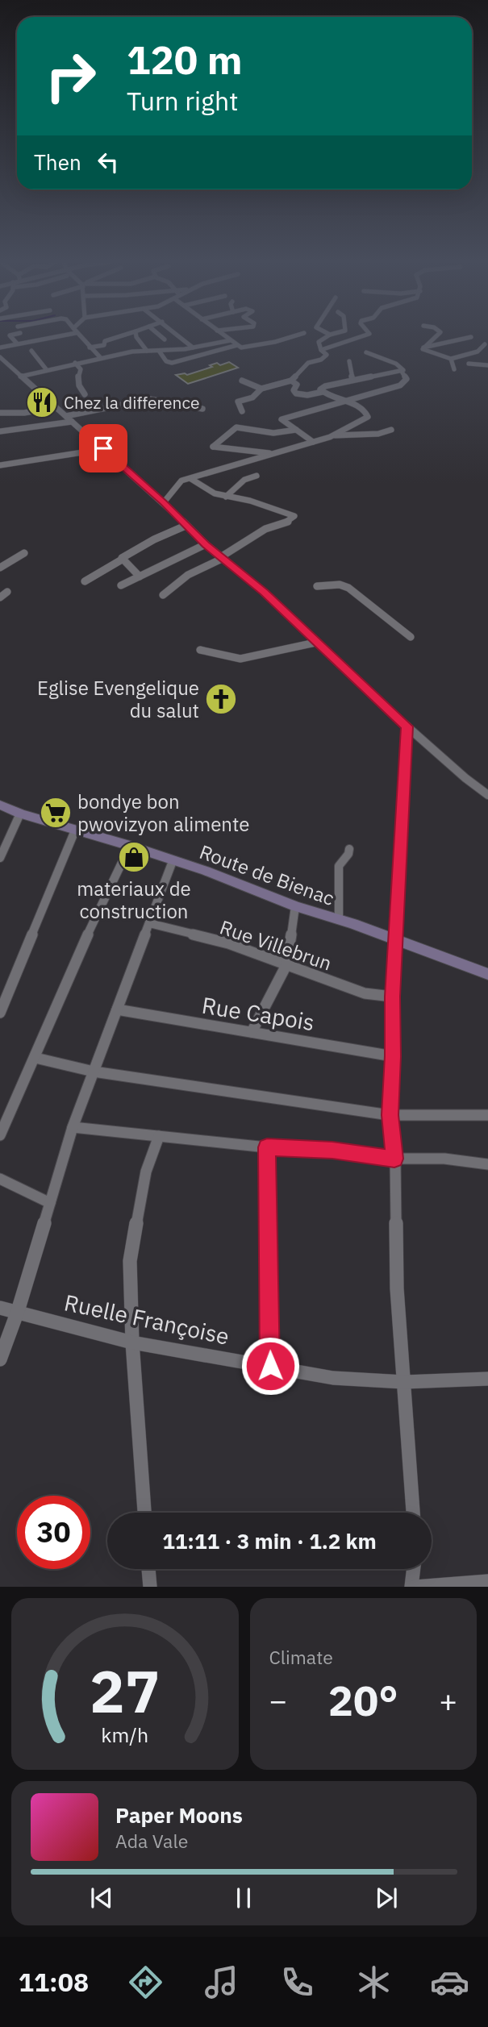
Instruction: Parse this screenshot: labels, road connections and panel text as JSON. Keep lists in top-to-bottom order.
{
  "streets": {
    "main road": ["Route de Bienac"],
    "street": ["Rue Villebrun", "Rue Capois", "Ruelle Françoise"]
  },
  "places": {
    "restaurant": ["Chez la difference"],
    "church": ["Eglise Evengelique du salut"],
    "supermarket": ["bondye bon pwovizyon alimente"],
    "shop": ["materiaux de construction"]
  },
  "page": {
    "turn": ["120 m", "Turn right"],
    "then": "Then",
    "limit": "30",
    "trip": "11:11 · 3 min · 1.2 km",
    "tile": "Climate",
    "heat": ["−", "20°", "+"],
    "song": ["Paper Moons", "Ada Vale"],
    "tabs": "11:08",
    "gauge": ["27", "km/h"]
  }
}
